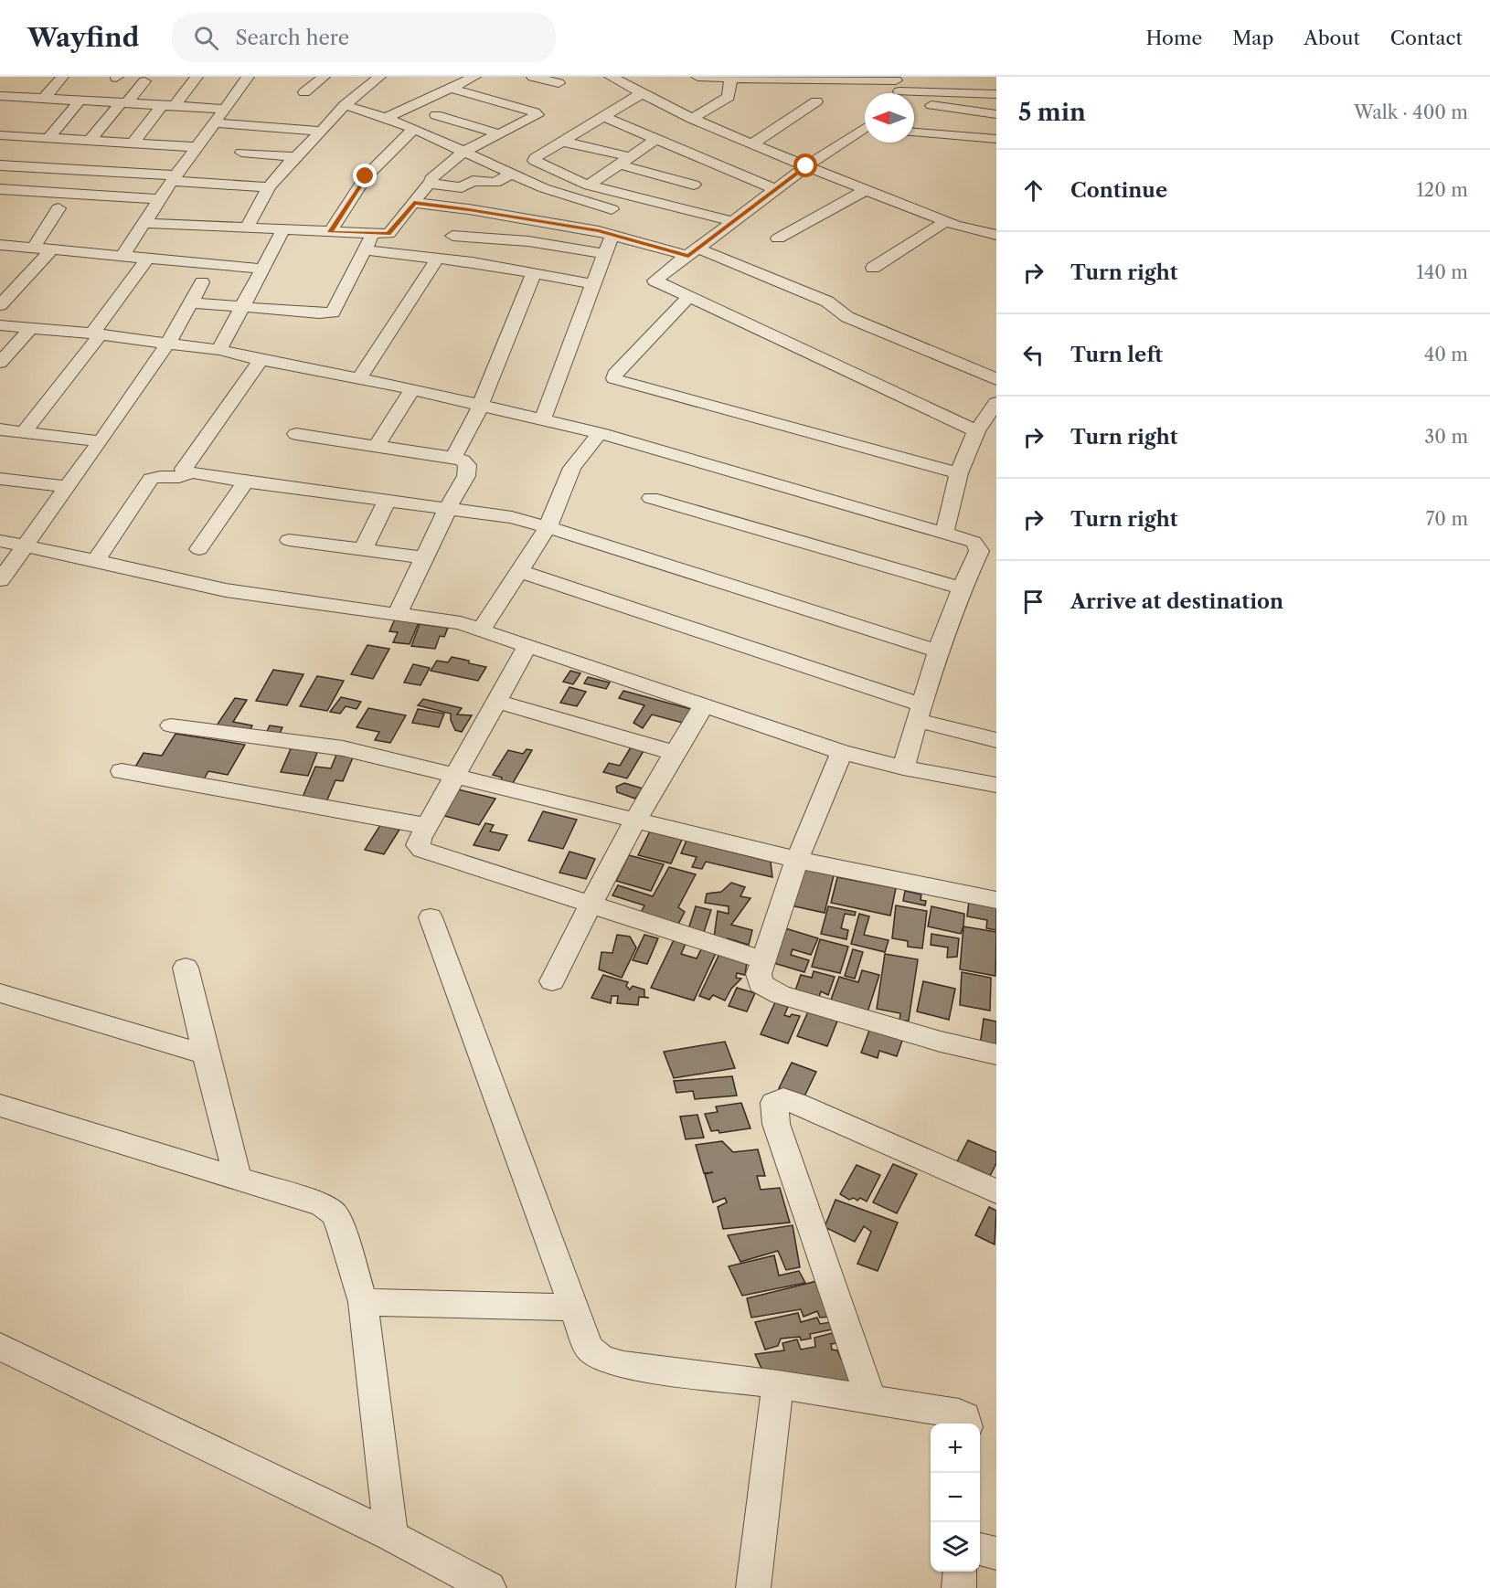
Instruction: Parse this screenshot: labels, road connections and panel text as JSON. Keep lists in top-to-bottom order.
{
  "north": "left",
  "page": {
    "header": "Wayfind",
    "search": "Search here",
    "nav": [
      "Home",
      "Map",
      "About",
      "Contact"
    ],
    "heading": ["5 min", "Walk · 400 m"],
    "list": [
      ["Continue", "120 m"],
      ["Turn right", "140 m"],
      ["Turn left", "40 m"],
      ["Turn right", "30 m"],
      ["Turn right", "70 m"],
      "Arrive at destination"
    ],
    "map_buttons": ["+", "−"]
  }
}
